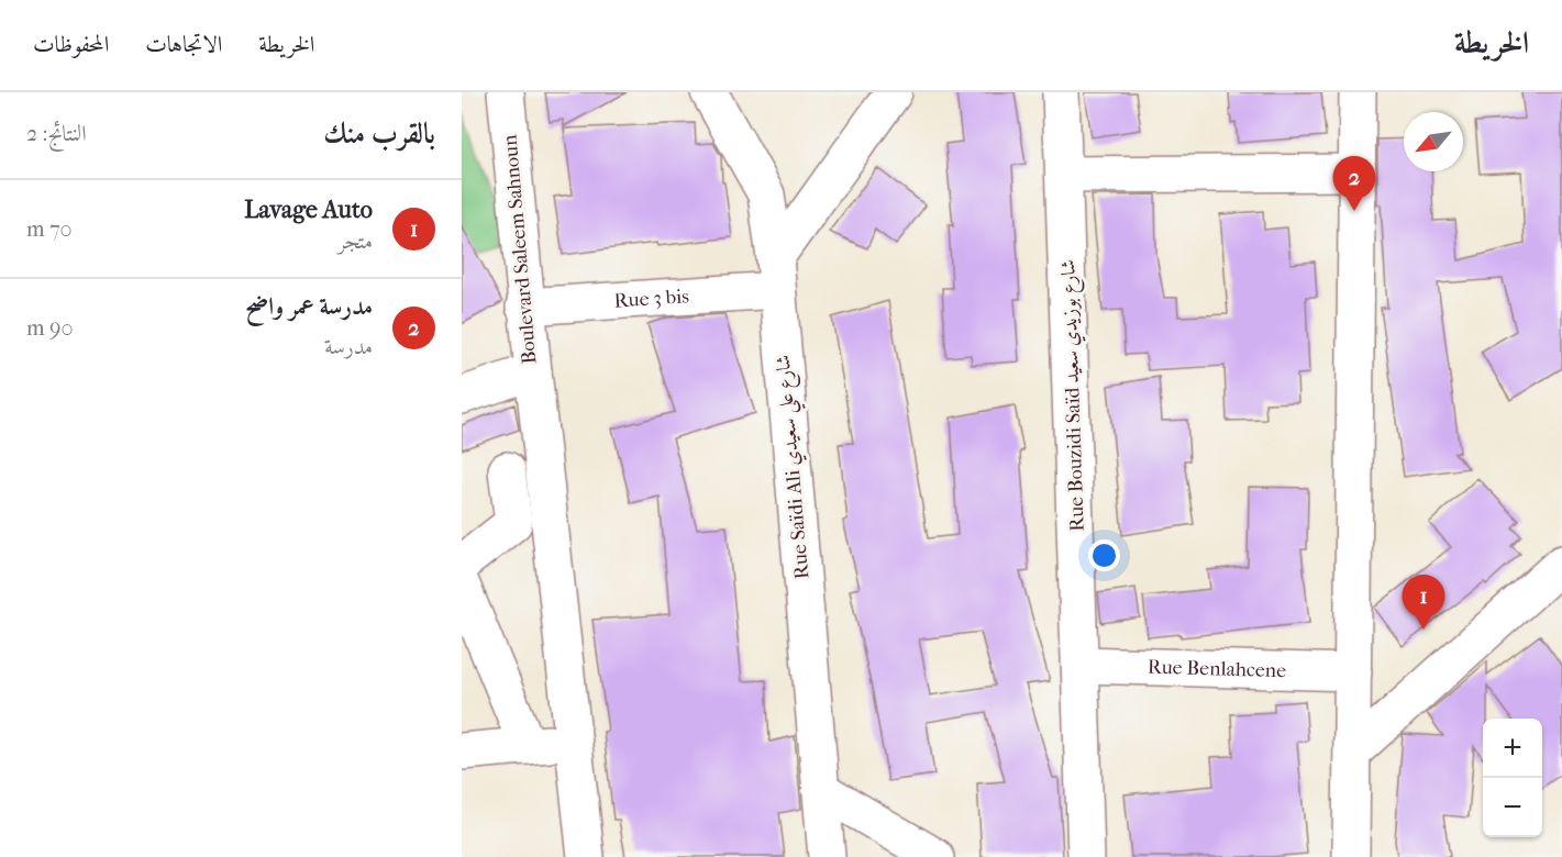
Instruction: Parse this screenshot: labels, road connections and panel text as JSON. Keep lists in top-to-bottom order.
{
  "streets": {
    "street": [
      "Boulevard Saleem Sahnoun",
      "Rue 3 bis",
      "Rue Bouzidi Saïd شارع بوزيدي سعيد",
      "Rue Saïdi Ali شارع علي سعيدي",
      "Rue Benlahcene"
    ]
  },
  "crossings": [
    ["Boulevard Saleem Sahnoun", "Rue 3 bis"],
    ["Rue 3 bis", "Rue Saïdi Ali شارع علي سعيدي"],
    ["Rue Bouzidi Saïd شارع بوزيدي سعيد", "Rue Benlahcene"]
  ],
  "north": "bottom left",
  "page": {
    "header": "الخريطة",
    "nav": ["الخريطة", "الاتجاهات", "المحفوظات"],
    "heading": ["بالقرب منك", "النتائج: 2"],
    "pins": ["2", "1"],
    "list": [
      {
        "mark": "1",
        "name": "Lavage Auto",
        "note": "متجر",
        "value": "70 m"
      },
      {
        "mark": "2",
        "name": "مدرسة عمر واضح",
        "note": "مدرسة",
        "value": "90 m"
      }
    ],
    "map_buttons": ["+", "−"]
  }
}
